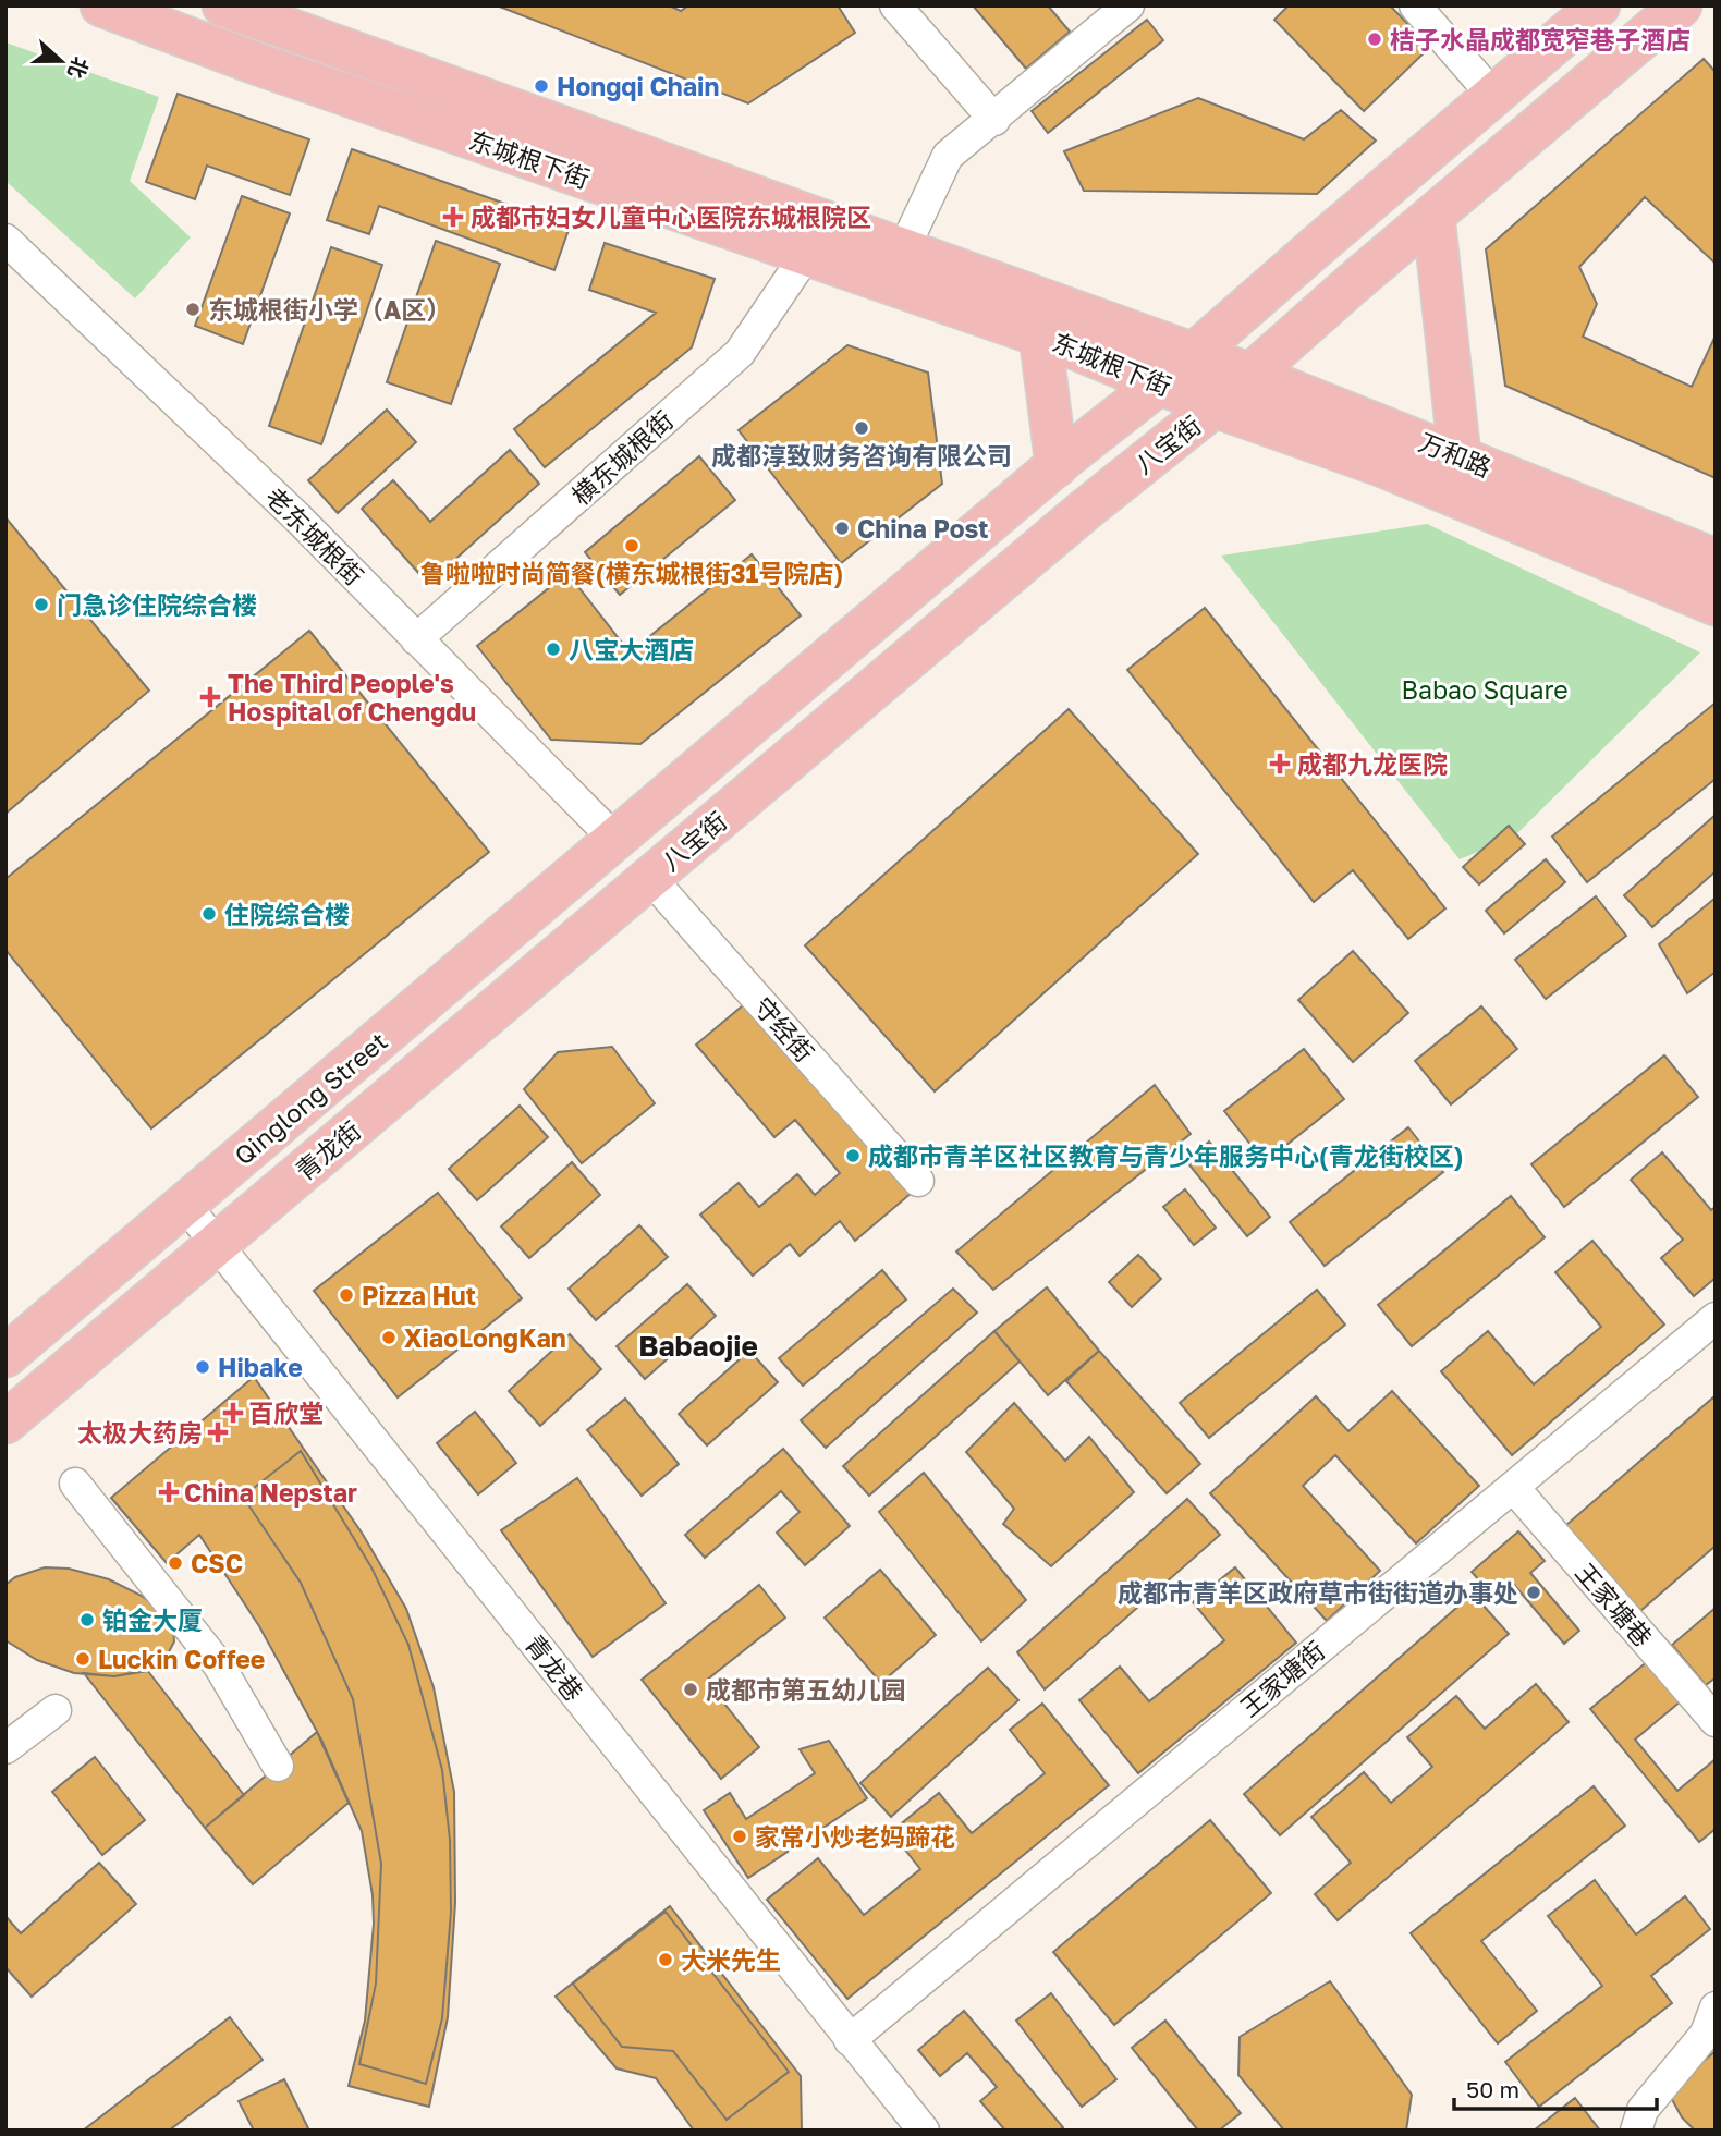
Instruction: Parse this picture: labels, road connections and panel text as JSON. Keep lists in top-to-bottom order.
{
  "streets": {
    "main road": [
      "东城根下街",
      "八宝街",
      "万和路",
      "Qinglong Street",
      "青龙街"
    ],
    "street": [
      "横东城根街",
      "老东城根街",
      "守经街",
      "王家塘巷",
      "青龙巷",
      "王家塘街"
    ]
  },
  "crossings": [
    ["东城根下街", "八宝街"],
    ["东城根下街", "万和路"],
    ["东城根下街", "横东城根街"],
    ["八宝街", "万和路"],
    ["八宝街", "老东城根街"],
    ["八宝街", "守经街"],
    ["八宝街", "Qinglong Street"],
    ["八宝街", "青龙街"],
    ["横东城根街", "老东城根街"],
    ["老东城根街", "Qinglong Street"],
    ["守经街", "青龙街"],
    ["Qinglong Street", "青龙巷"],
    ["青龙街", "青龙巷"],
    ["王家塘巷", "王家塘街"],
    ["青龙巷", "王家塘街"]
  ],
  "districts": ["Babaojie"],
  "parks": ["Babao Square"],
  "places": {
    "other": [
      "桔子水晶成都宽窄巷子酒店",
      "Hongqi Chain",
      "东城根街小学（A区）",
      "成都淳致财务咨询有限公司",
      "China Post",
      "鲁啦啦时尚简餐(横东城根街31号院店)",
      "门急诊住院综合楼",
      "八宝大酒店",
      "住院综合楼",
      "成都市青羊区社区教育与青少年服务中心(青龙街校区)",
      "Pizza Hut",
      "XiaoLongKan",
      "Hibake",
      "CSC",
      "成都市青羊区政府草市街街道办事处",
      "铂金大厦",
      "Luckin Coffee",
      "成都市第五幼儿园",
      "家常小炒老妈蹄花",
      "大米先生"
    ],
    "health": [
      "成都市妇女儿童中心医院东城根院区",
      "The Third People's Hospital of Chengdu",
      "成都九龙医院",
      "百欣堂",
      "太极大药房",
      "China Nepstar"
    ]
  },
  "scale_bar": "50 m",
  "north": "right"
}
